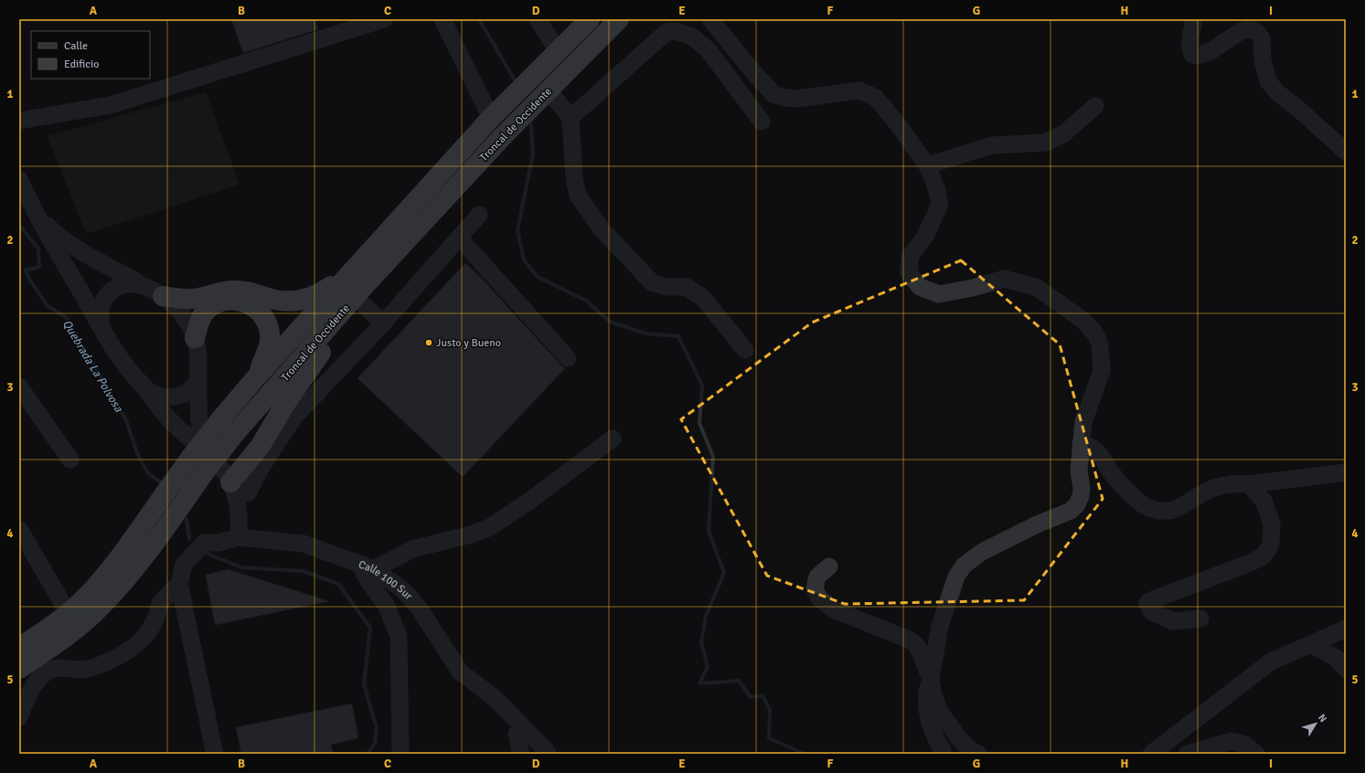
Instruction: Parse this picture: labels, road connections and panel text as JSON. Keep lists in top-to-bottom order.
{
  "streets": {
    "highway": ["Troncal de Occidente"],
    "street": ["Calle 100 Sur"]
  },
  "water": ["Quebrada La Polvosa"],
  "places": ["Justo y Bueno"],
  "legend": ["Calle", "Edificio"],
  "north": "top right",
  "grid": {
    "columns": [
      "A",
      "B",
      "C",
      "D",
      "E",
      "F",
      "G",
      "H",
      "I"
    ],
    "rows": [
      "1",
      "2",
      "3",
      "4",
      "5"
    ]
  }
}
